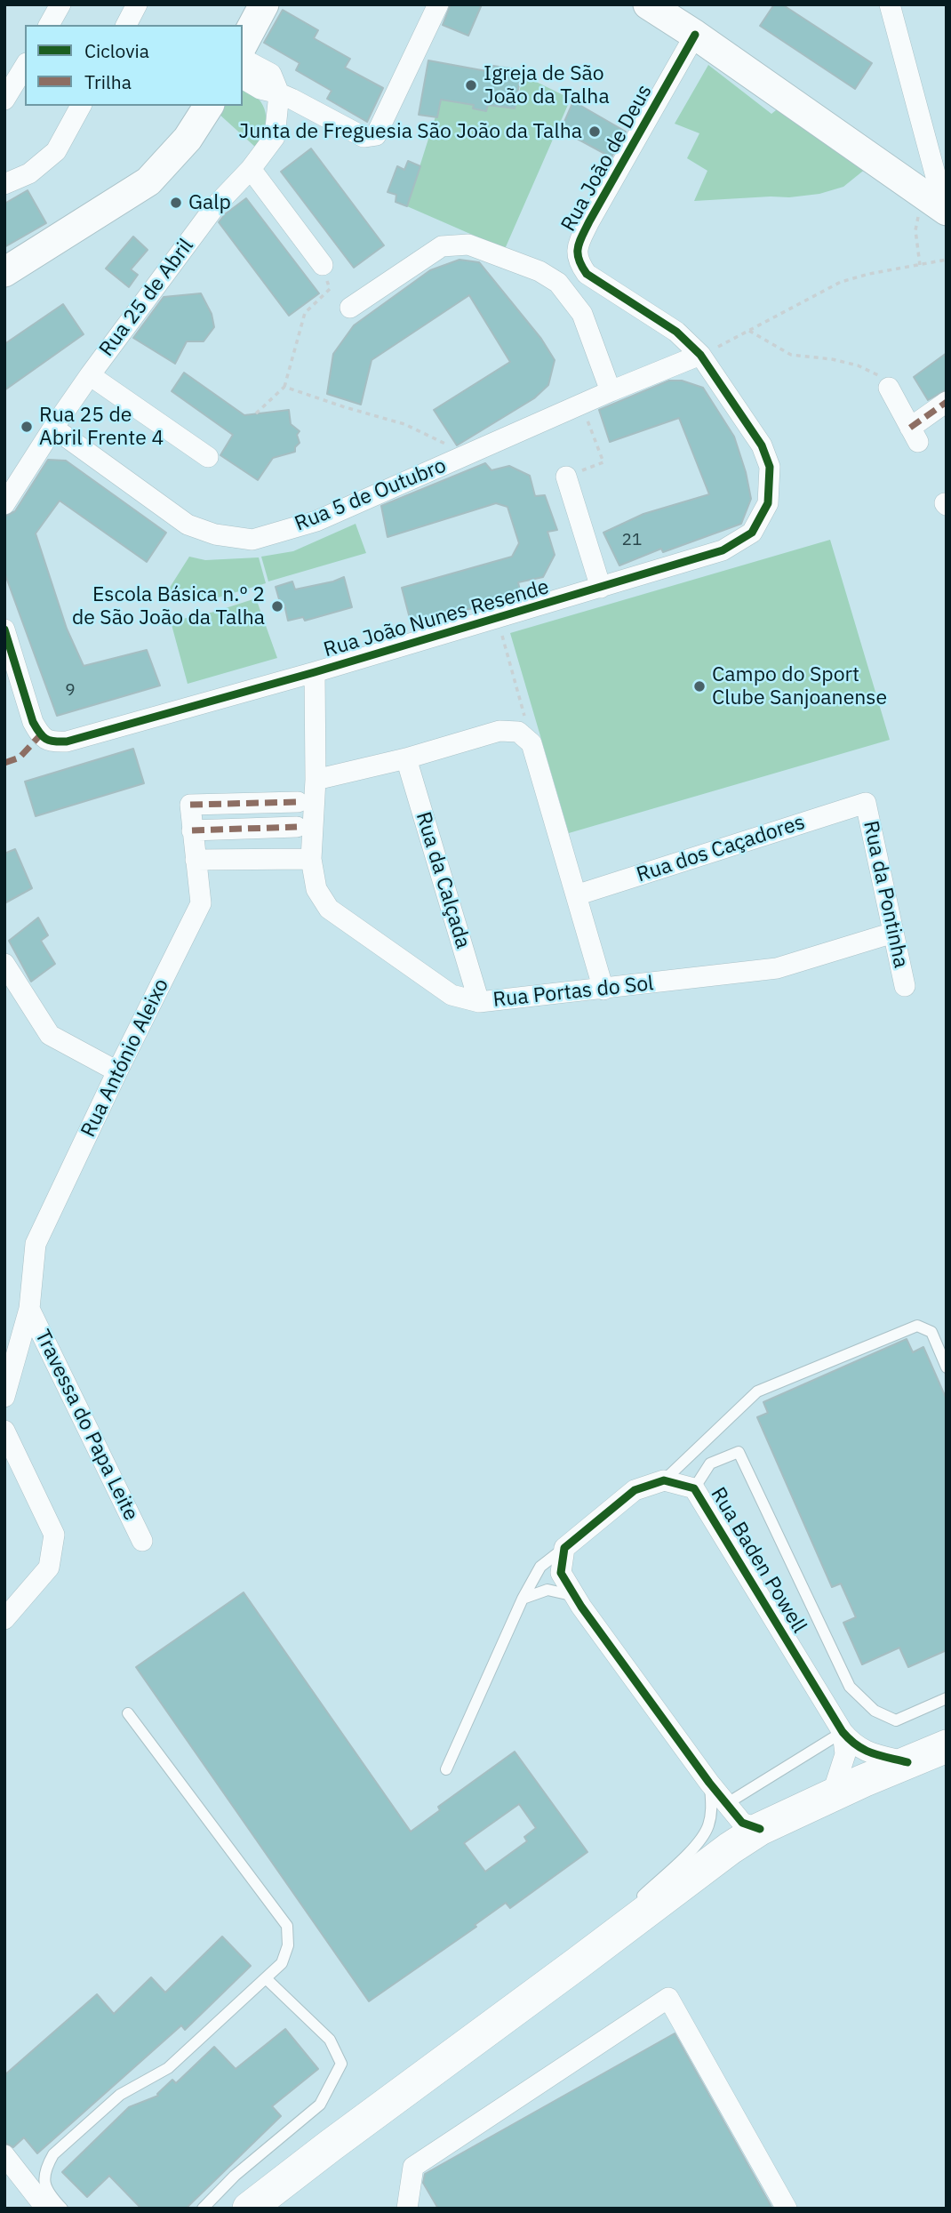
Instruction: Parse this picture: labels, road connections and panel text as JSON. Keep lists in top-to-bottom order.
{
  "streets": {
    "street": [
      "Rua João de Deus",
      "Rua 25 de Abril",
      "Rua 5 de Outubro",
      "Rua João Nunes Resende",
      "Rua dos Caçadores",
      "Rua da Calçada",
      "Rua da Pontinha",
      "Rua Portas do Sol",
      "Rua António Aleixo",
      "Travessa do Papa Leite",
      "Rua Baden Powell"
    ]
  },
  "crossings": [
    ["Rua João de Deus", "Rua 5 de Outubro"],
    ["Rua João de Deus", "Rua João Nunes Resende"],
    ["Rua 25 de Abril", "Rua 5 de Outubro"],
    ["Rua 5 de Outubro", "Rua João Nunes Resende"],
    ["Rua João Nunes Resende", "Rua Portas do Sol"],
    ["Rua dos Caçadores", "Rua da Pontinha"],
    ["Rua da Calçada", "Rua Portas do Sol"],
    ["Rua da Pontinha", "Rua Portas do Sol"],
    ["Rua António Aleixo", "Travessa do Papa Leite"]
  ],
  "places": [
    "Igreja de São João da Talha",
    "Junta de Freguesia São João da Talha",
    "Galp",
    "Rua 25 de Abril Frente 4",
    "Escola Básica n.º 2 de São João da Talha",
    "Campo do Sport Clube Sanjoanense"
  ],
  "house_numbers": ["21", "9"],
  "legend": ["Ciclovia", "Trilha"]
}
